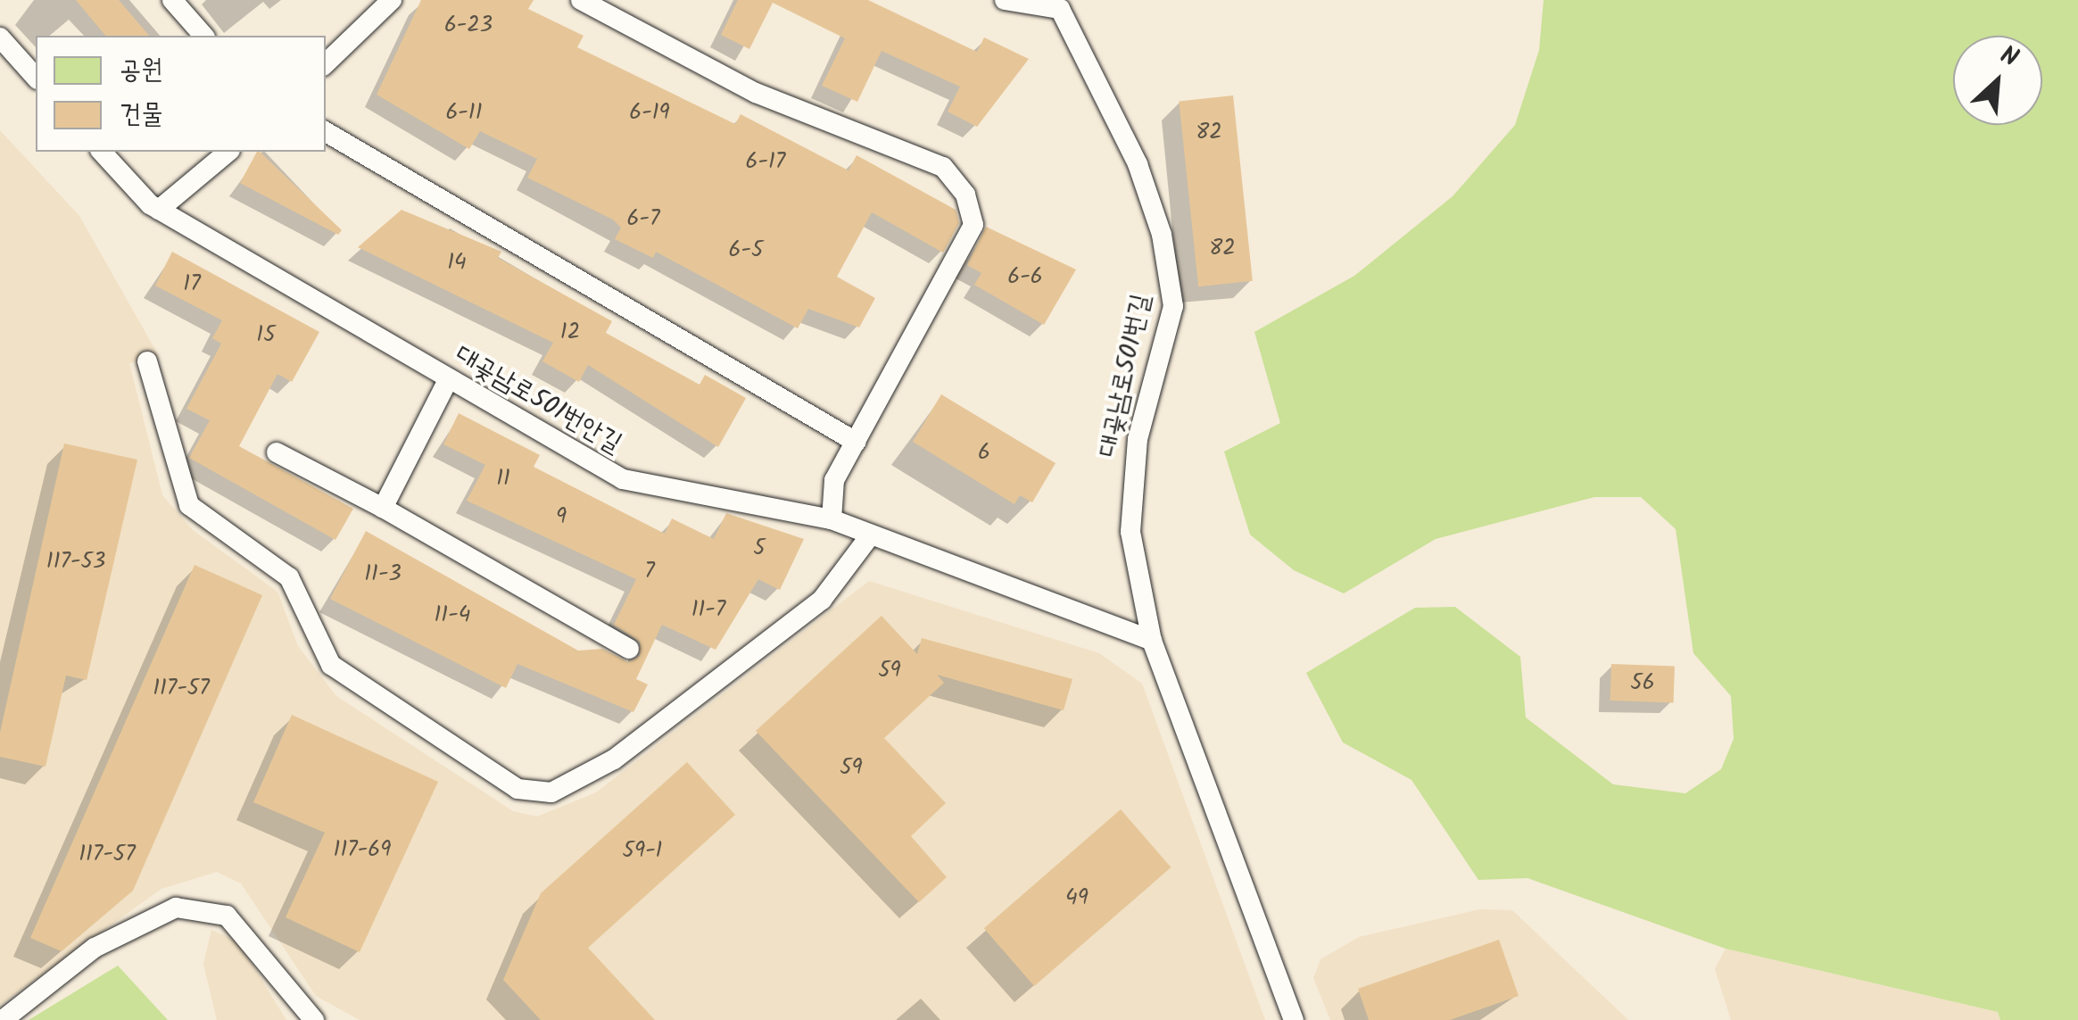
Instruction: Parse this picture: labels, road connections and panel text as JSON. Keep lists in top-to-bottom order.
{
  "streets": {
    "lane": ["대곶남로501번길", "대곶남로501번안길"]
  },
  "crossings": [
    ["대곶남로501번길", "대곶남로501번안길"]
  ],
  "house_numbers": [
    "6-23",
    "6-11",
    "6-19",
    "82",
    "6-17",
    "6-7",
    "82",
    "6-5",
    "14",
    "6-6",
    "17",
    "12",
    "15",
    "6",
    "11",
    "9",
    "5",
    "117-53",
    "7",
    "11-3",
    "11-7",
    "11-4",
    "59",
    "56",
    "117-57",
    "59",
    "117-69",
    "59-1",
    "117-57",
    "49"
  ],
  "legend": ["공원", "건물"],
  "north": "top right"
}
